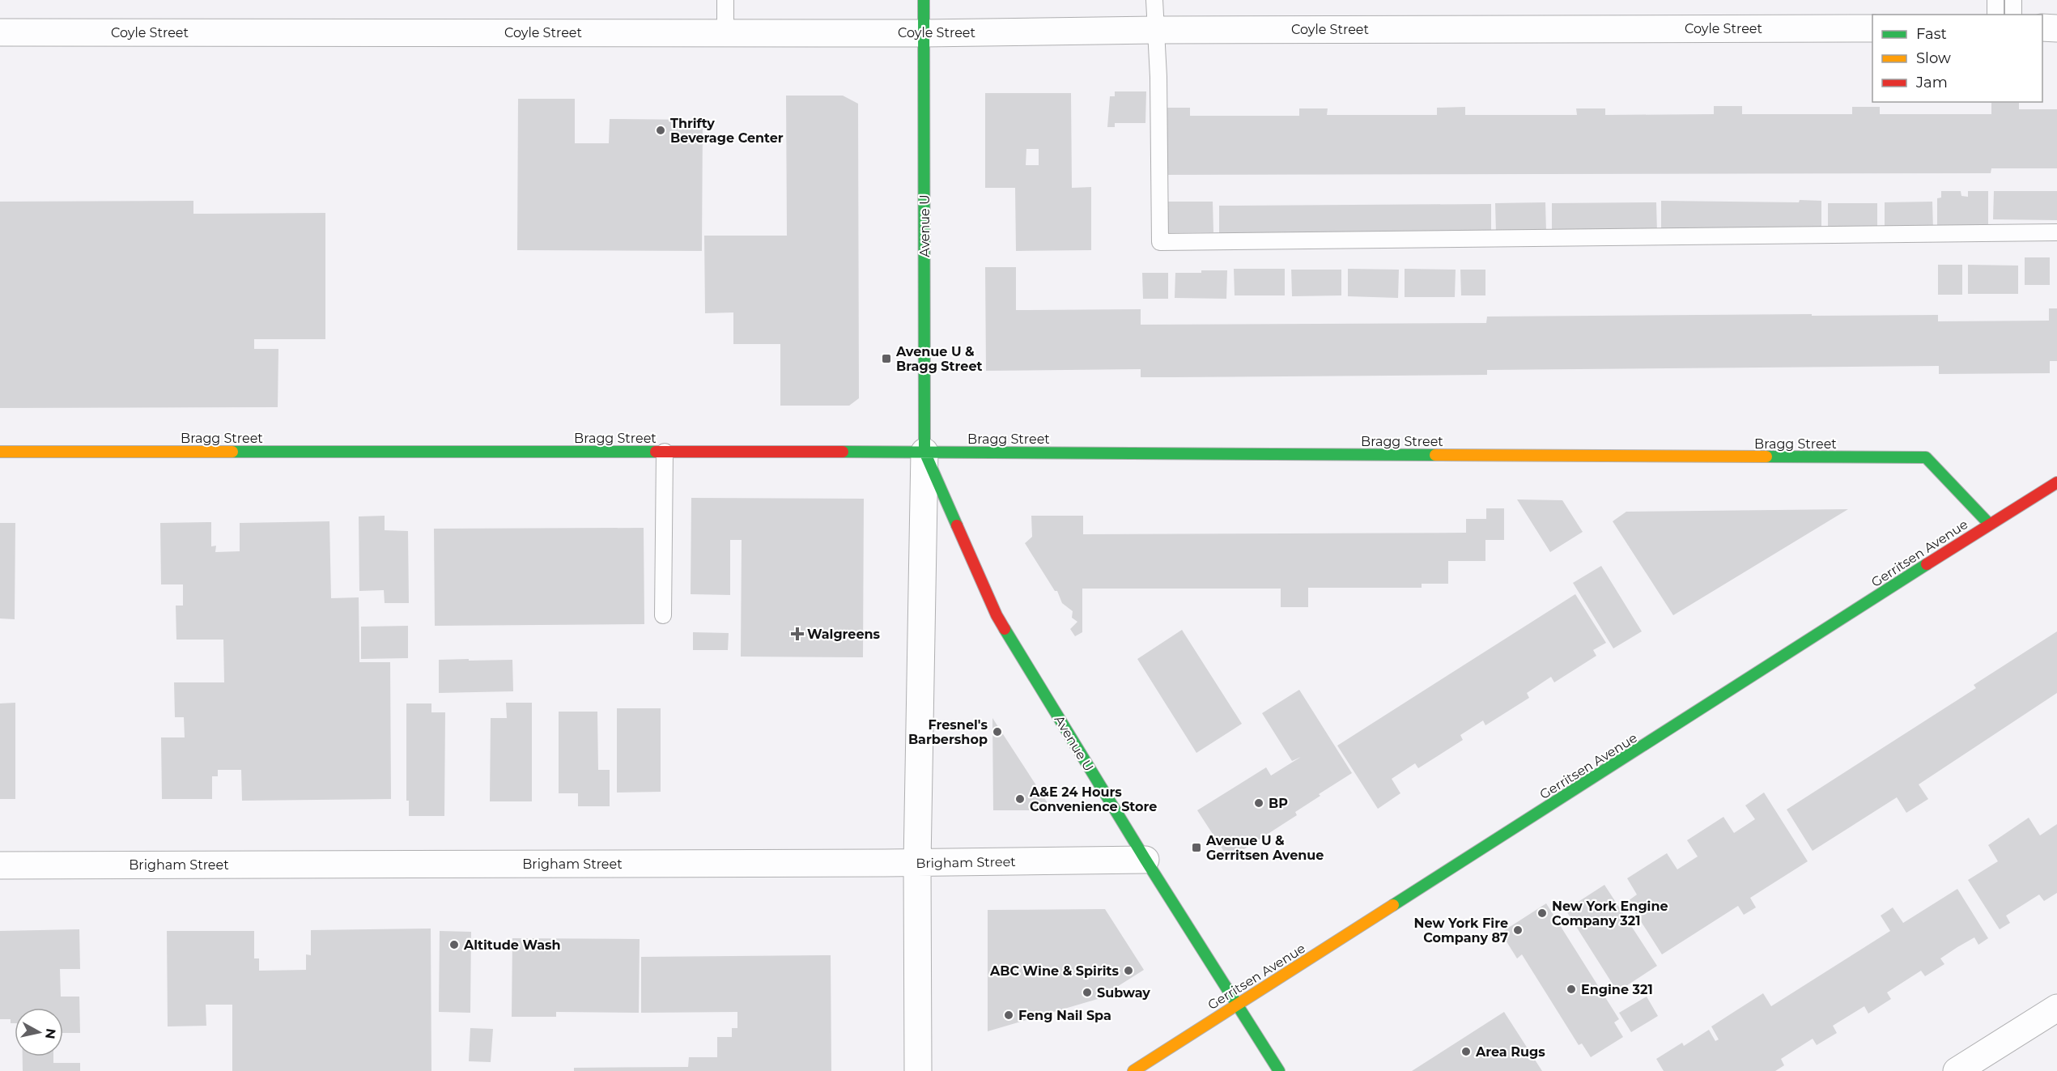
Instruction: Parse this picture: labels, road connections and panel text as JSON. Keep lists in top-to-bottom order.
{
  "streets": {
    "main road": ["Avenue U", "Bragg Street", "Gerritsen Avenue"],
    "street": ["Coyle Street", "Brigham Street"]
  },
  "crossings": [
    ["Coyle Street", "Avenue U"],
    ["Avenue U", "Bragg Street"],
    ["Avenue U", "Gerritsen Avenue"],
    ["Avenue U", "Brigham Street"],
    ["Bragg Street", "Gerritsen Avenue"]
  ],
  "places": {
    "other": [
      "Thrifty Beverage Center",
      "Fresnel's Barbershop",
      "A&E 24 Hours Convenience Store",
      "BP",
      "New York Engine Company 321",
      "New York Fire Company 87",
      "Altitude Wash",
      "ABC Wine & Spirits",
      "Engine 321",
      "Subway",
      "Feng Nail Spa",
      "Area Rugs"
    ],
    "transit": ["Avenue U & Bragg Street", "Avenue U & Gerritsen Avenue"],
    "health": ["Walgreens"]
  },
  "legend": ["Fast", "Slow", "Jam"],
  "north": "right"
}
